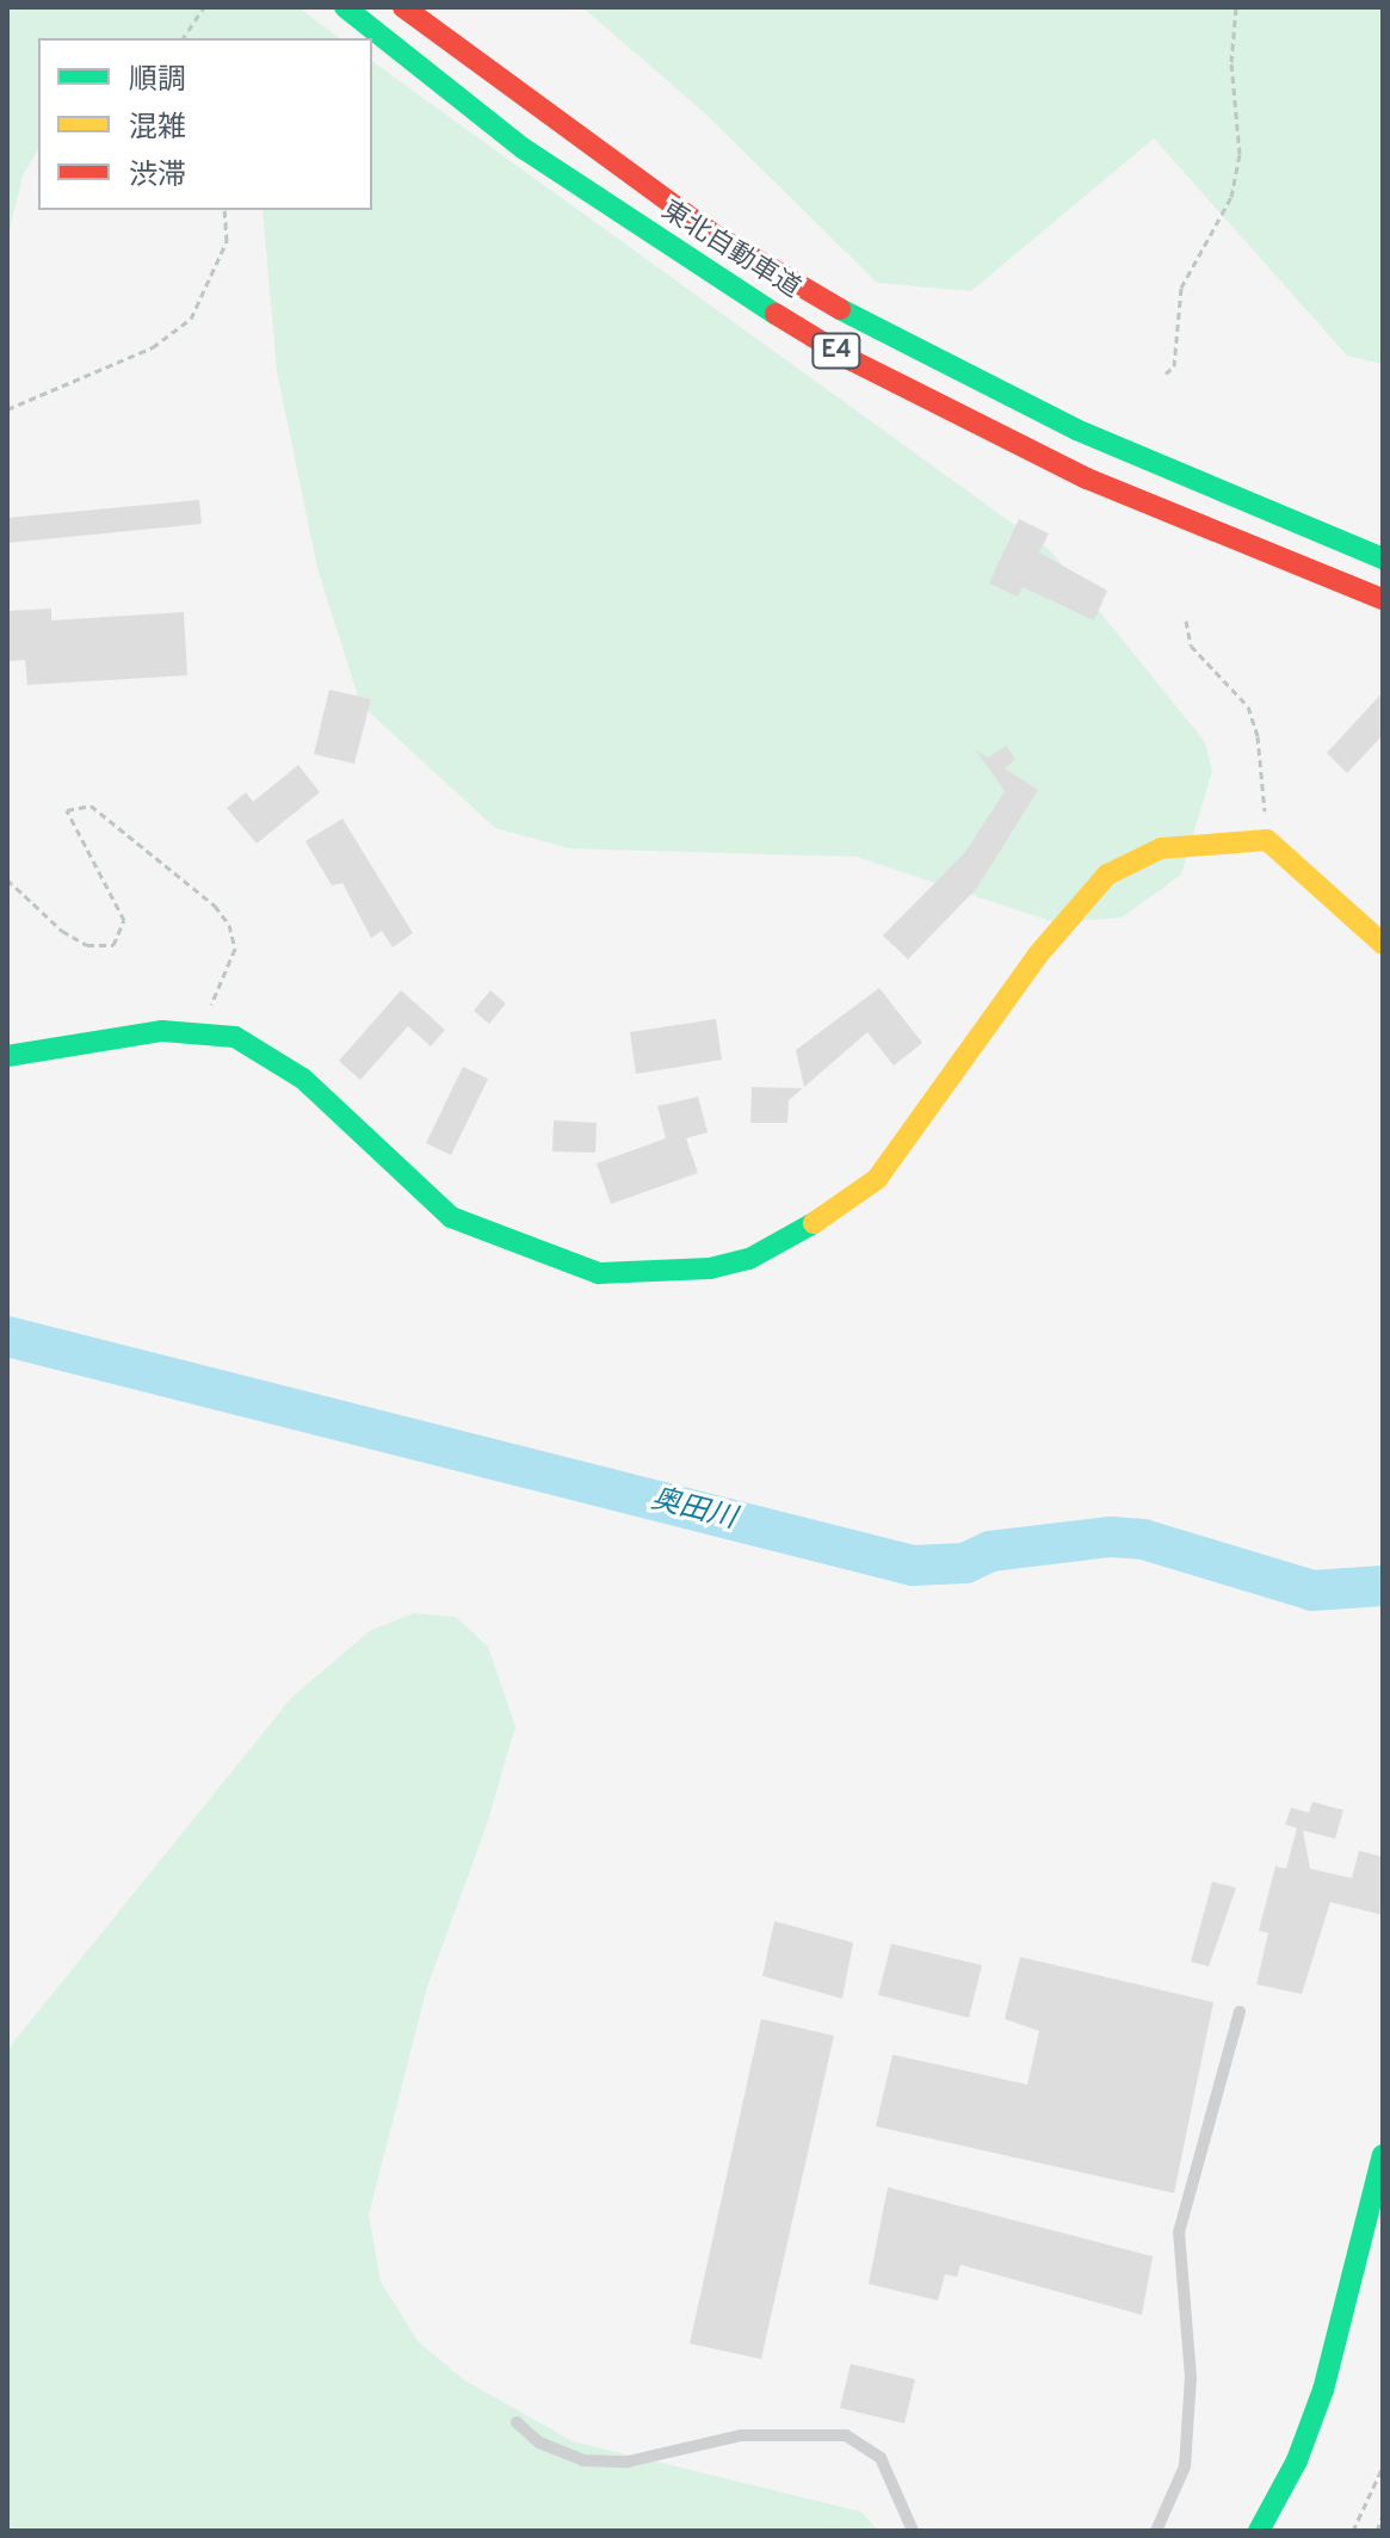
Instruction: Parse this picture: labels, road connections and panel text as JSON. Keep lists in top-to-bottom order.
{
  "streets": {
    "main road": ["東北自動車道", "E4"]
  },
  "water": ["奥田川"],
  "legend": ["順調", "混雑", "渋滞"]
}
